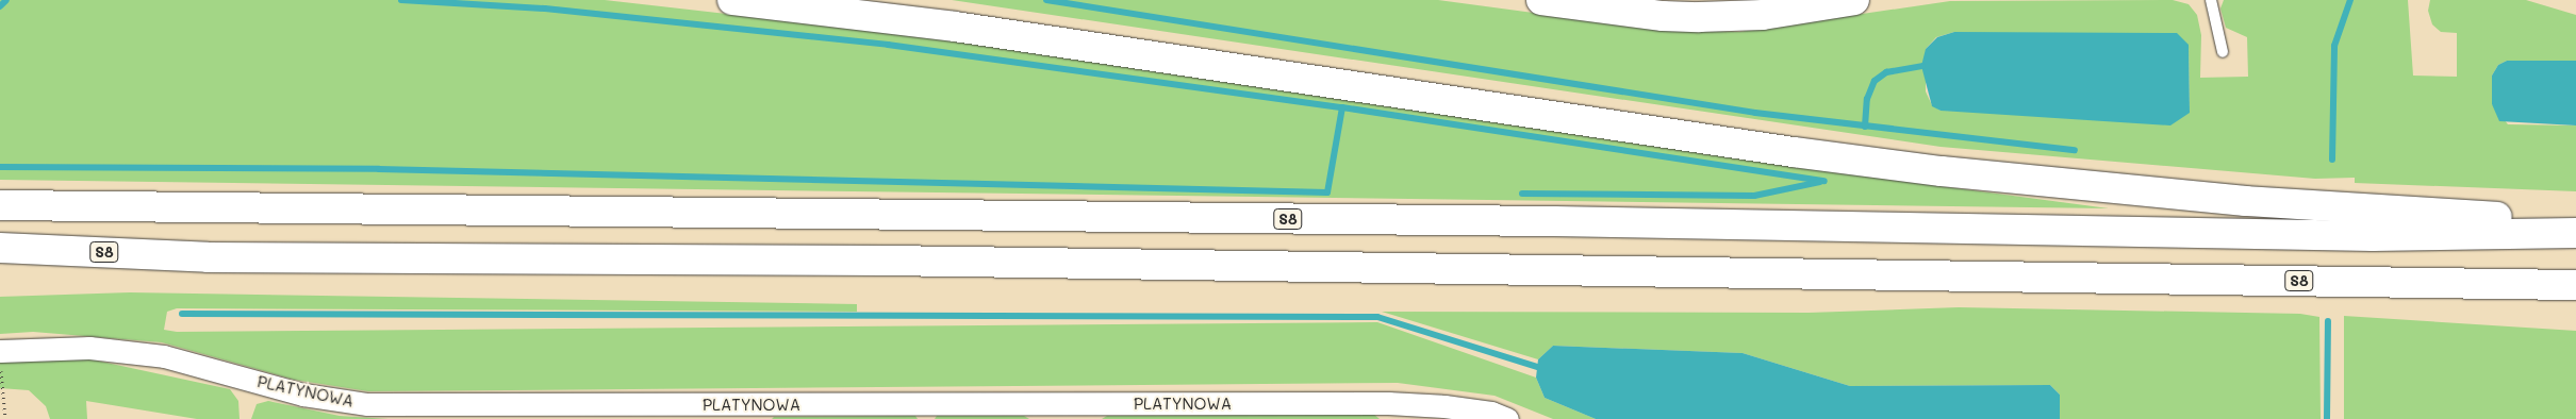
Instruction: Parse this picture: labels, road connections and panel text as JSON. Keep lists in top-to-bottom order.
{
  "streets": {
    "main road": ["S8"],
    "street": ["PLATYNOWA"]
  }
}
